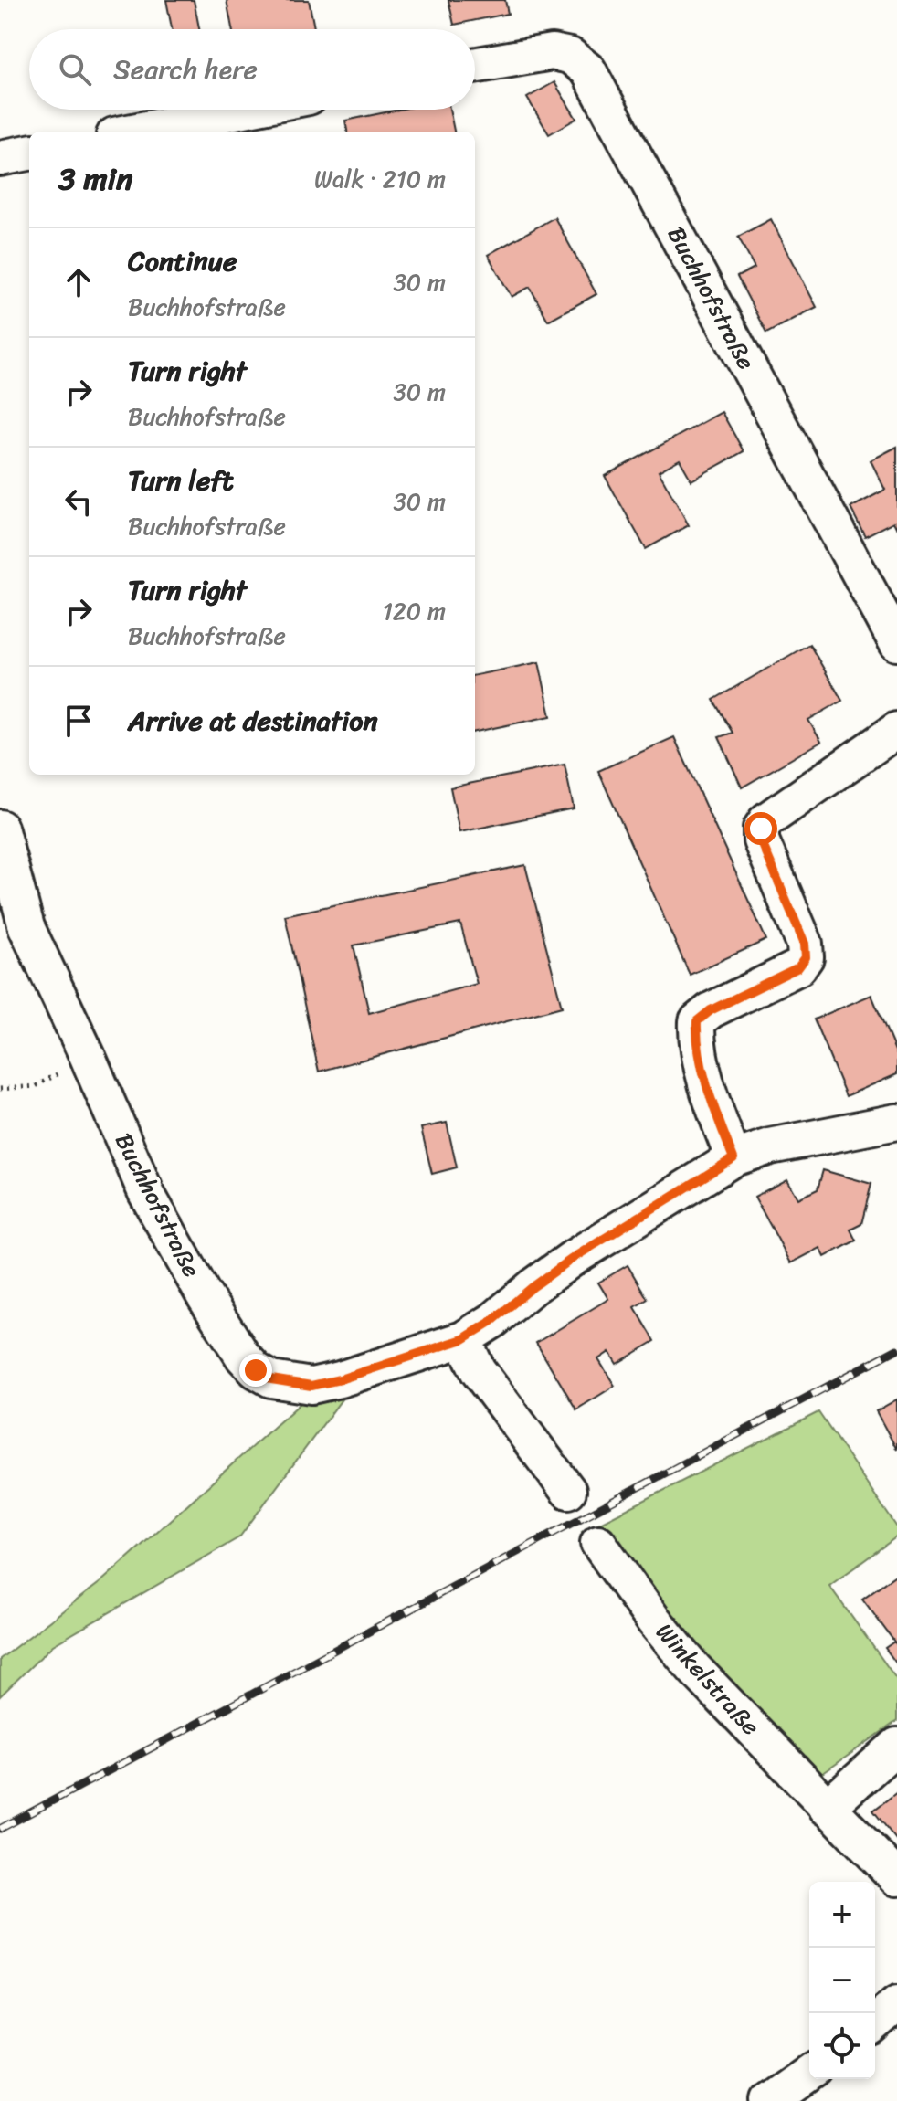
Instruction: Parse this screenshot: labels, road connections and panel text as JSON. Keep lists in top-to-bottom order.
{
  "streets": {
    "street": ["Buchhofstraße", "Winkelstraße"]
  },
  "page": {
    "search": "Search here",
    "heading": ["3 min", "Walk · 210 m"],
    "list": [
      ["Continue", "Buchhofstraße", "30 m"],
      ["Turn right", "Buchhofstraße", "30 m"],
      ["Turn left", "Buchhofstraße", "30 m"],
      ["Turn right", "Buchhofstraße", "120 m"],
      "Arrive at destination"
    ],
    "map_buttons": ["+", "−"]
  }
}
